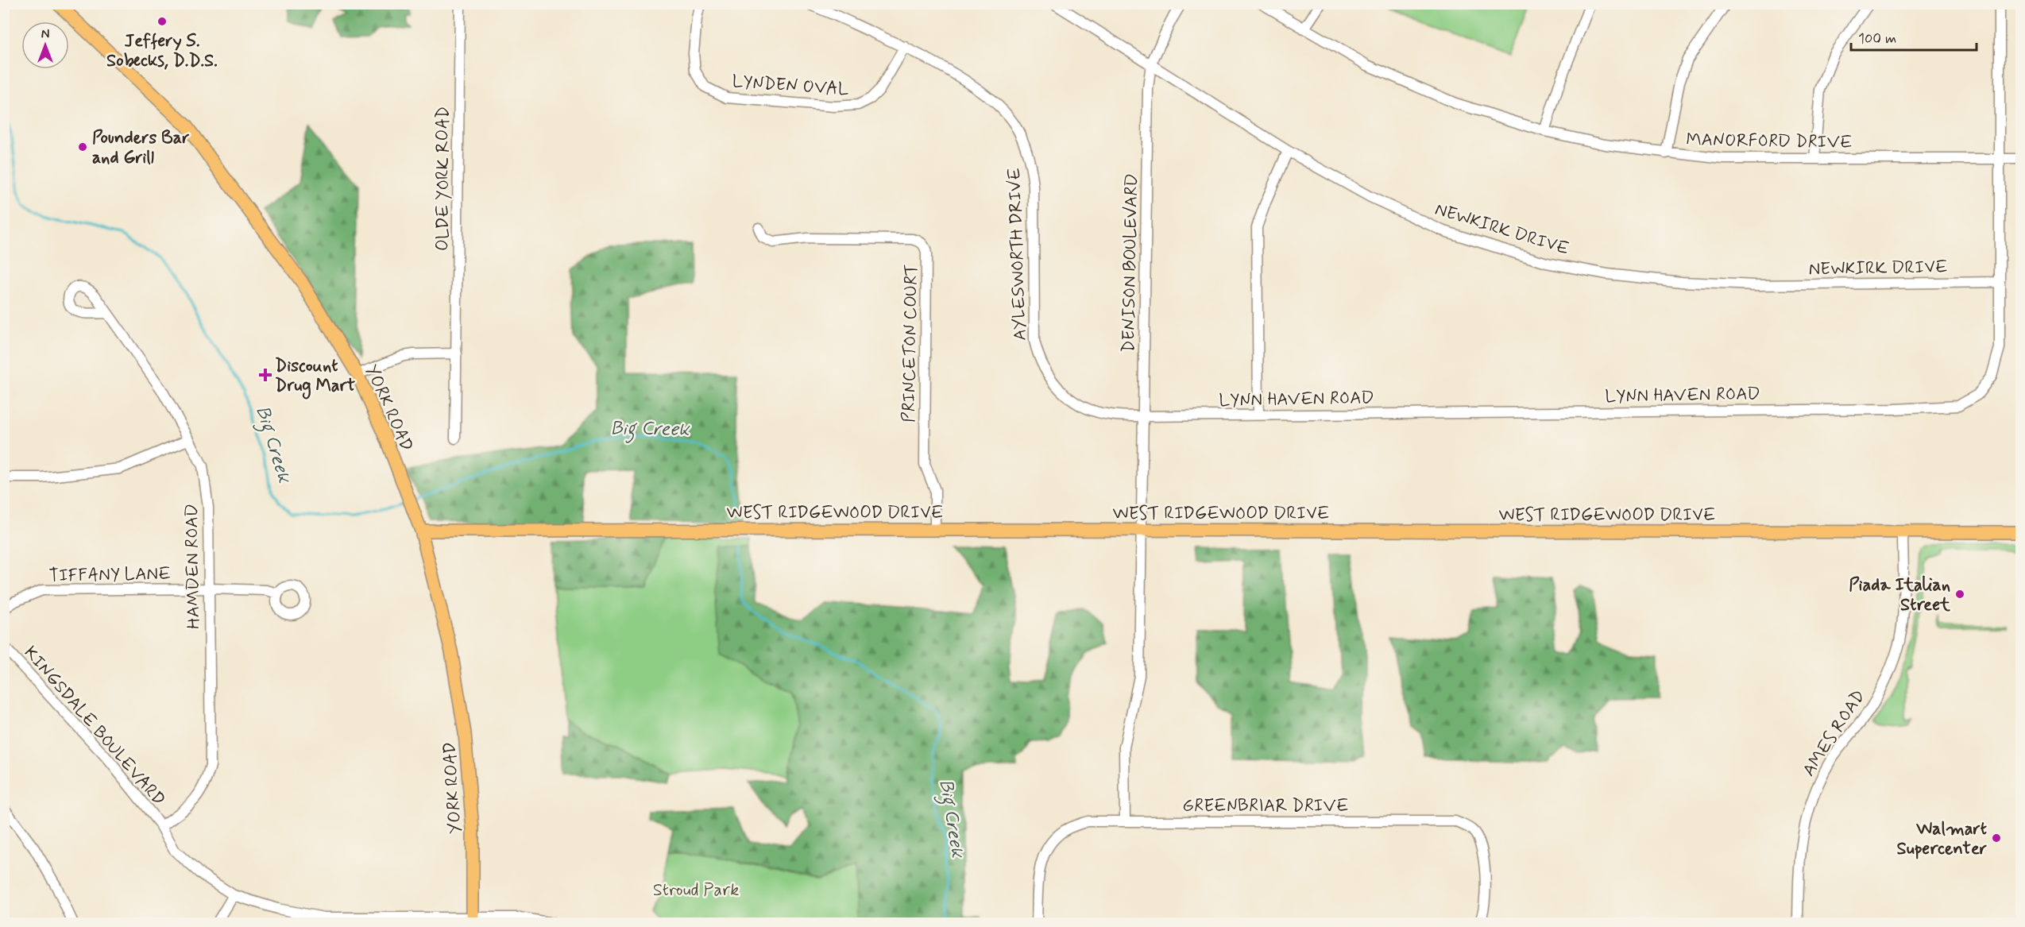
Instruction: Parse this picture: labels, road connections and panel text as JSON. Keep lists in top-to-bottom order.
{
  "streets": {
    "main road": ["YORK ROAD", "WEST RIDGEWOOD DRIVE"],
    "street": [
      "LYNDEN OVAL",
      "MANORFORD DRIVE",
      "OLDE YORK ROAD",
      "NEWKIRK DRIVE",
      "AYLESWORTH DRIVE",
      "DENISON BOULEVARD",
      "PRINCETON COURT",
      "LYNN HAVEN ROAD",
      "HAMDEN ROAD",
      "TIFFANY LANE",
      "KINGSDALE BOULEVARD",
      "AMES ROAD",
      "GREENBRIAR DRIVE"
    ]
  },
  "crossings": [
    ["LYNDEN OVAL", "AYLESWORTH DRIVE"],
    ["MANORFORD DRIVE", "LYNN HAVEN ROAD"],
    ["NEWKIRK DRIVE", "DENISON BOULEVARD"],
    ["NEWKIRK DRIVE", "LYNN HAVEN ROAD"],
    ["AYLESWORTH DRIVE", "DENISON BOULEVARD"],
    ["AYLESWORTH DRIVE", "LYNN HAVEN ROAD"],
    ["DENISON BOULEVARD", "LYNN HAVEN ROAD"],
    ["DENISON BOULEVARD", "WEST RIDGEWOOD DRIVE"],
    ["DENISON BOULEVARD", "GREENBRIAR DRIVE"],
    ["PRINCETON COURT", "WEST RIDGEWOOD DRIVE"],
    ["YORK ROAD", "WEST RIDGEWOOD DRIVE"],
    ["YORK ROAD", "KINGSDALE BOULEVARD"],
    ["WEST RIDGEWOOD DRIVE", "AMES ROAD"],
    ["HAMDEN ROAD", "TIFFANY LANE"],
    ["HAMDEN ROAD", "KINGSDALE BOULEVARD"]
  ],
  "water": ["Big Creek"],
  "parks": ["Stroud Park"],
  "places": {
    "other": [
      "Jeffery S. Sobecks, D.D.S.",
      "Pounders Bar and Grill",
      "Piada Italian Street",
      "Walmart Supercenter"
    ],
    "health": ["Discount Drug Mart"]
  },
  "scale_bar": "100 m",
  "north": "top"
}
